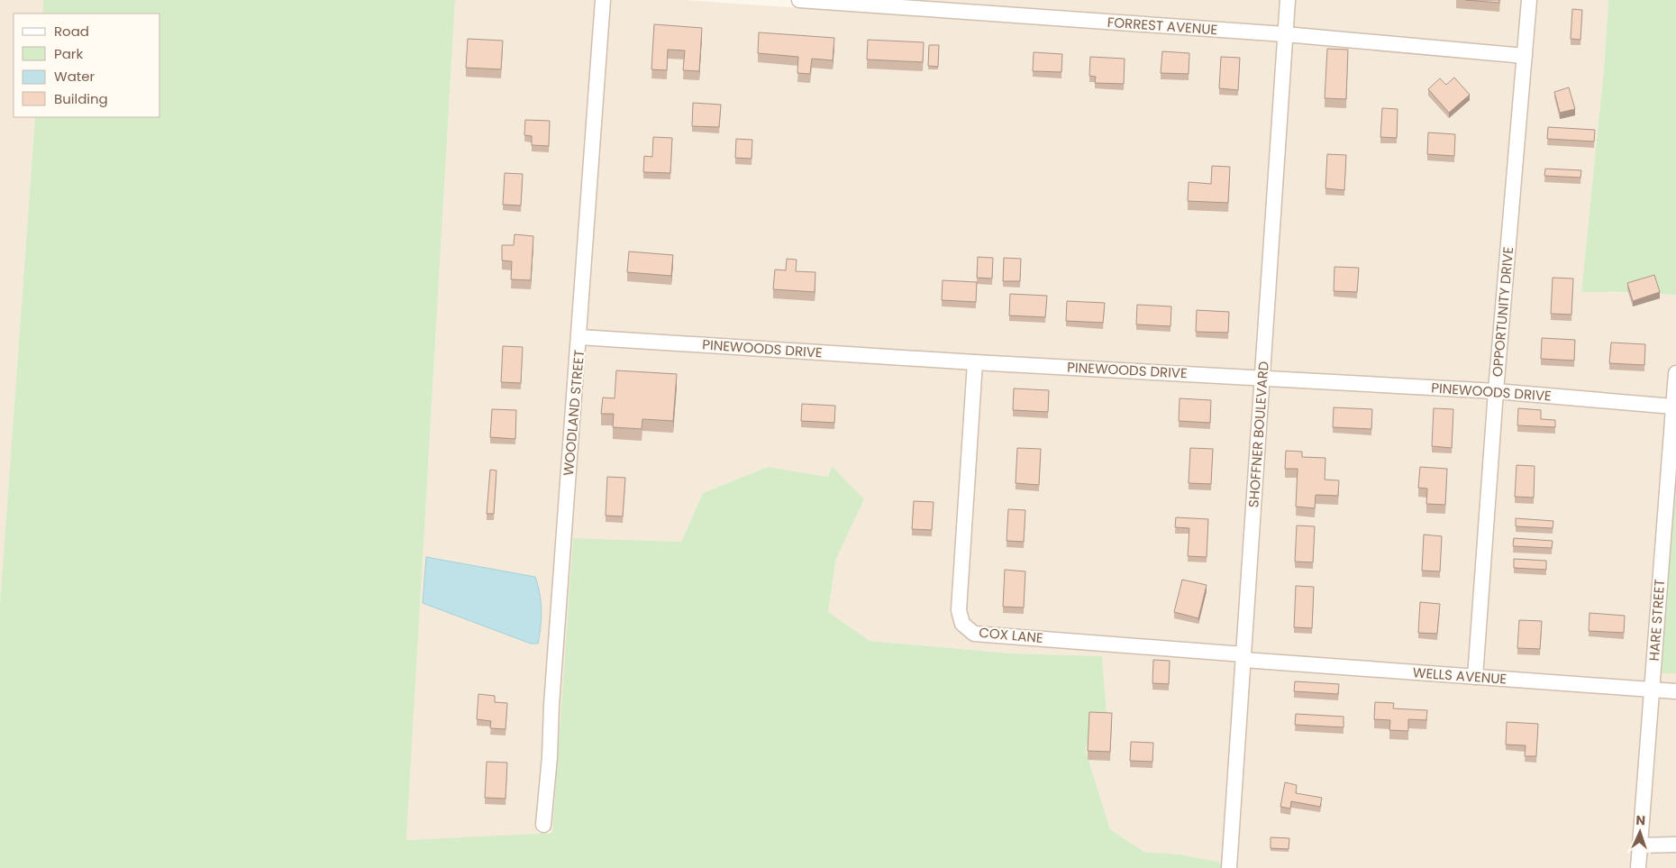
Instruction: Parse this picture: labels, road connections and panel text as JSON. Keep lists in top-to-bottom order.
{
  "streets": {
    "street": [
      "FORREST AVENUE",
      "OPPORTUNITY DRIVE",
      "PINEWOODS DRIVE",
      "WOODLAND STREET",
      "SHOFFNER BOULEVARD",
      "HARE STREET",
      "COX LANE",
      "WELLS AVENUE"
    ]
  },
  "crossings": [
    ["FORREST AVENUE", "OPPORTUNITY DRIVE"],
    ["FORREST AVENUE", "SHOFFNER BOULEVARD"],
    ["OPPORTUNITY DRIVE", "PINEWOODS DRIVE"],
    ["OPPORTUNITY DRIVE", "WELLS AVENUE"],
    ["PINEWOODS DRIVE", "WOODLAND STREET"],
    ["PINEWOODS DRIVE", "SHOFFNER BOULEVARD"],
    ["PINEWOODS DRIVE", "HARE STREET"],
    ["PINEWOODS DRIVE", "COX LANE"],
    ["SHOFFNER BOULEVARD", "COX LANE"],
    ["SHOFFNER BOULEVARD", "WELLS AVENUE"],
    ["HARE STREET", "WELLS AVENUE"],
    ["COX LANE", "WELLS AVENUE"]
  ],
  "legend": [
    "Road",
    "Park",
    "Water",
    "Building"
  ],
  "north": "top"
}
